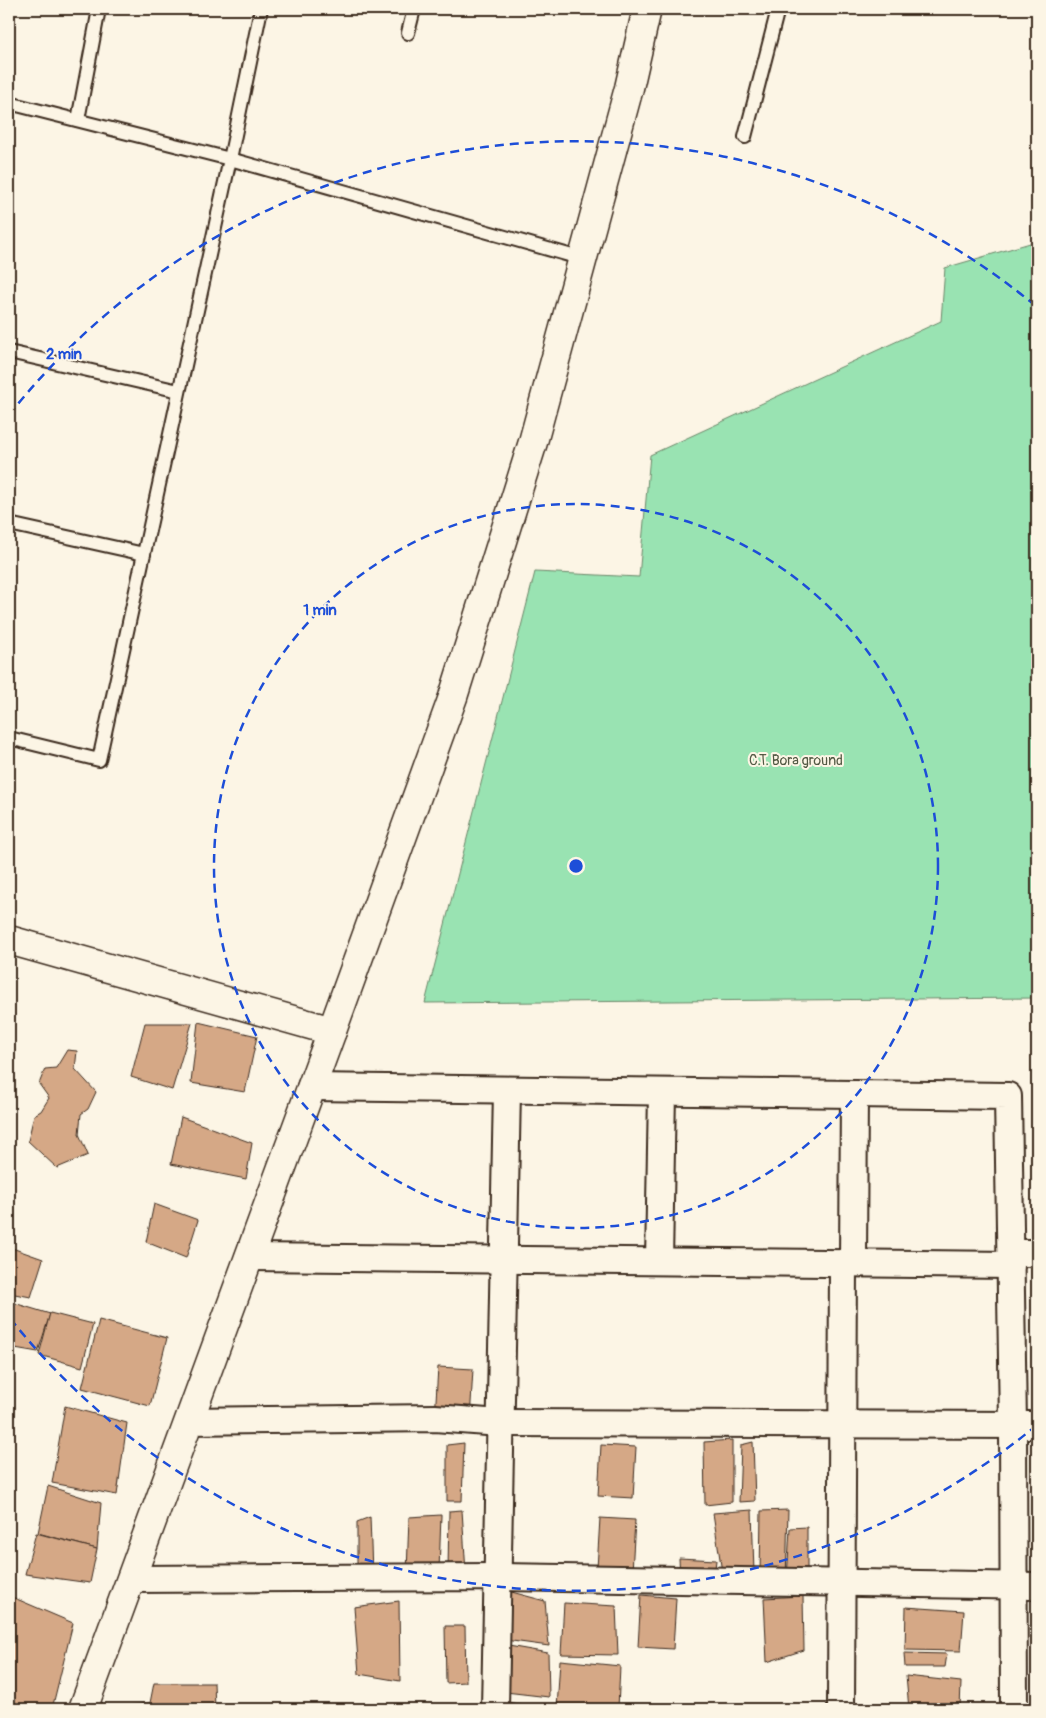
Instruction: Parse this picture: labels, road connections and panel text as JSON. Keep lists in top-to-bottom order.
{
  "parks": ["C.T. Bora ground"],
  "rings": ["2 min", "1 min"]
}
